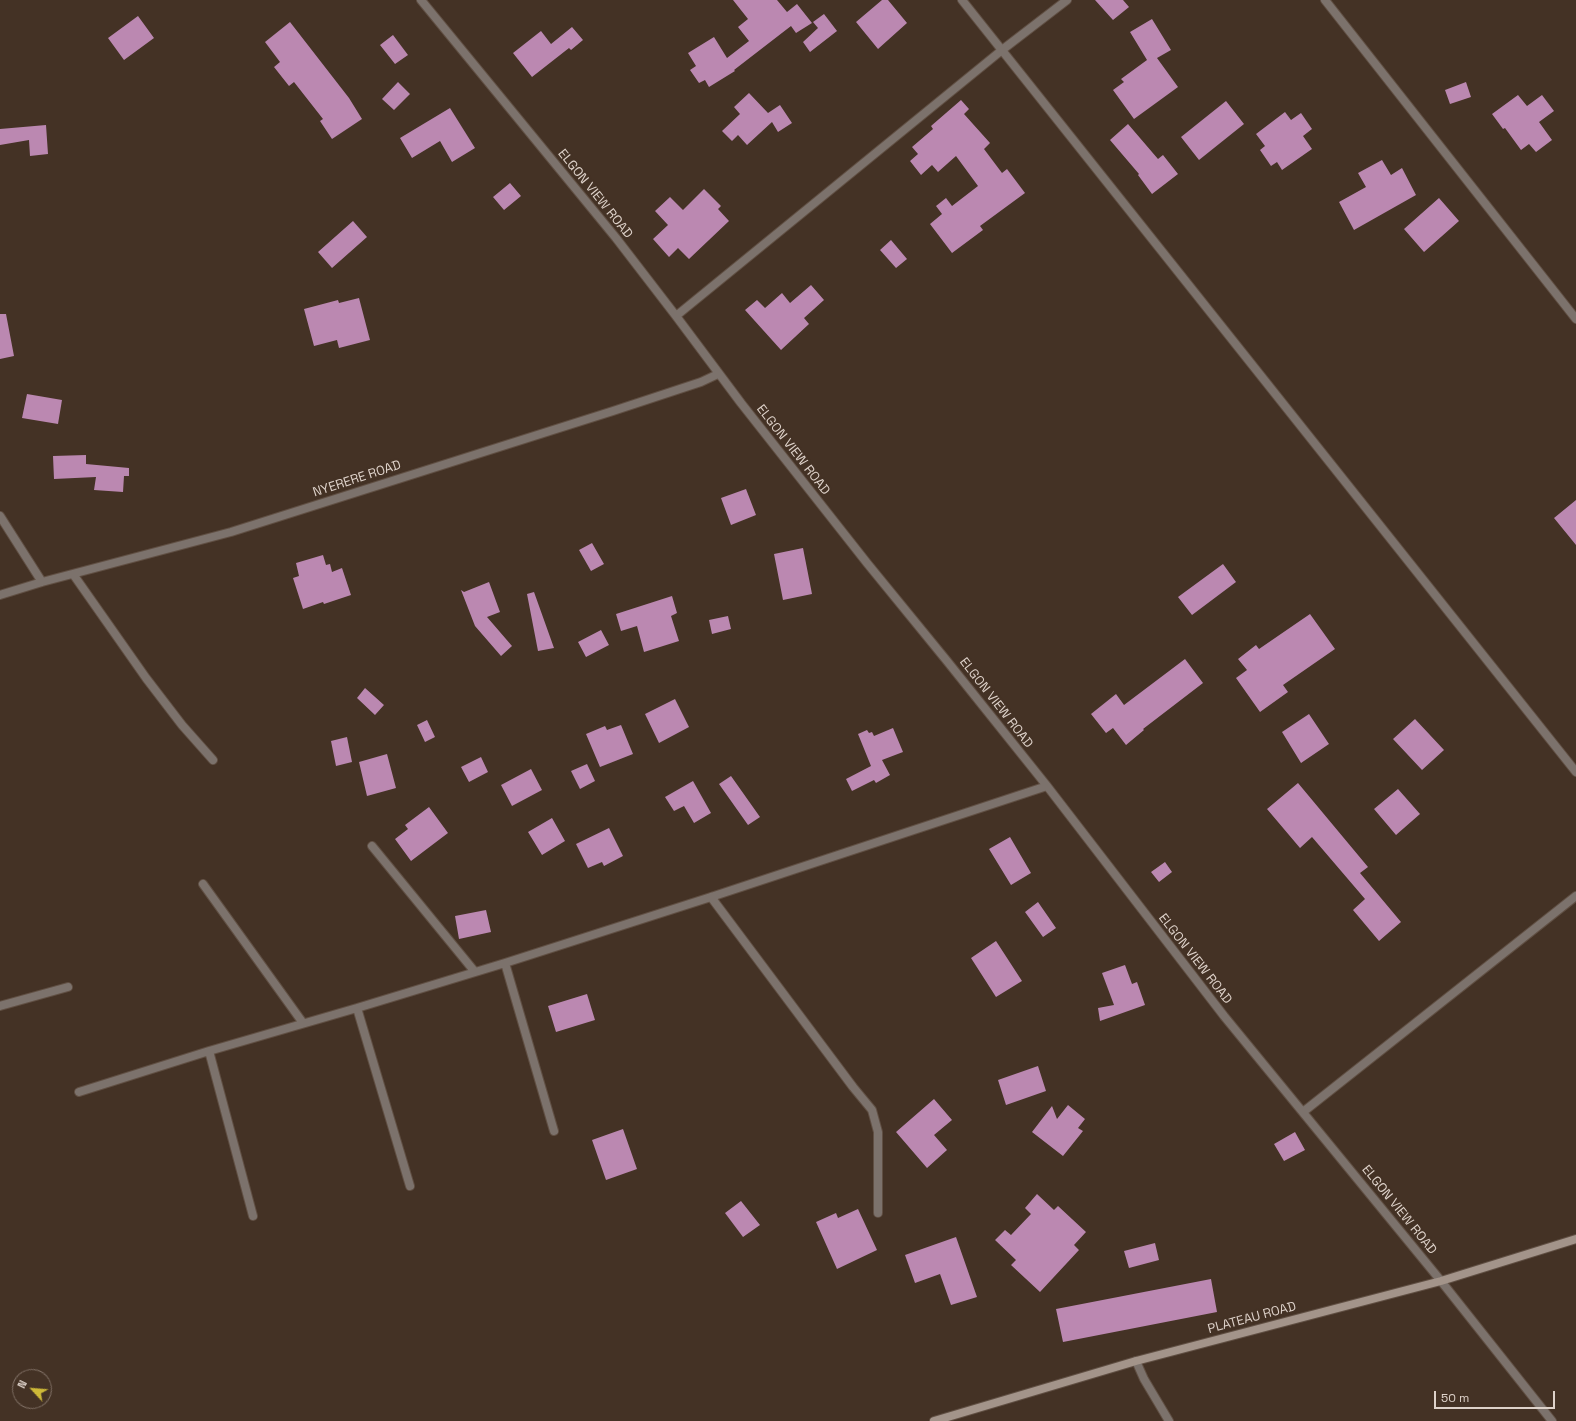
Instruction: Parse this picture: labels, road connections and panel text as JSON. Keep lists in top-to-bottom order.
{
  "streets": {
    "street": ["ELGON VIEW ROAD", "NYERERE ROAD", "PLATEAU ROAD"]
  },
  "crossings": [
    ["ELGON VIEW ROAD", "NYERERE ROAD"],
    ["ELGON VIEW ROAD", "PLATEAU ROAD"]
  ],
  "scale_bar": "50 m",
  "north": "top left"
}
